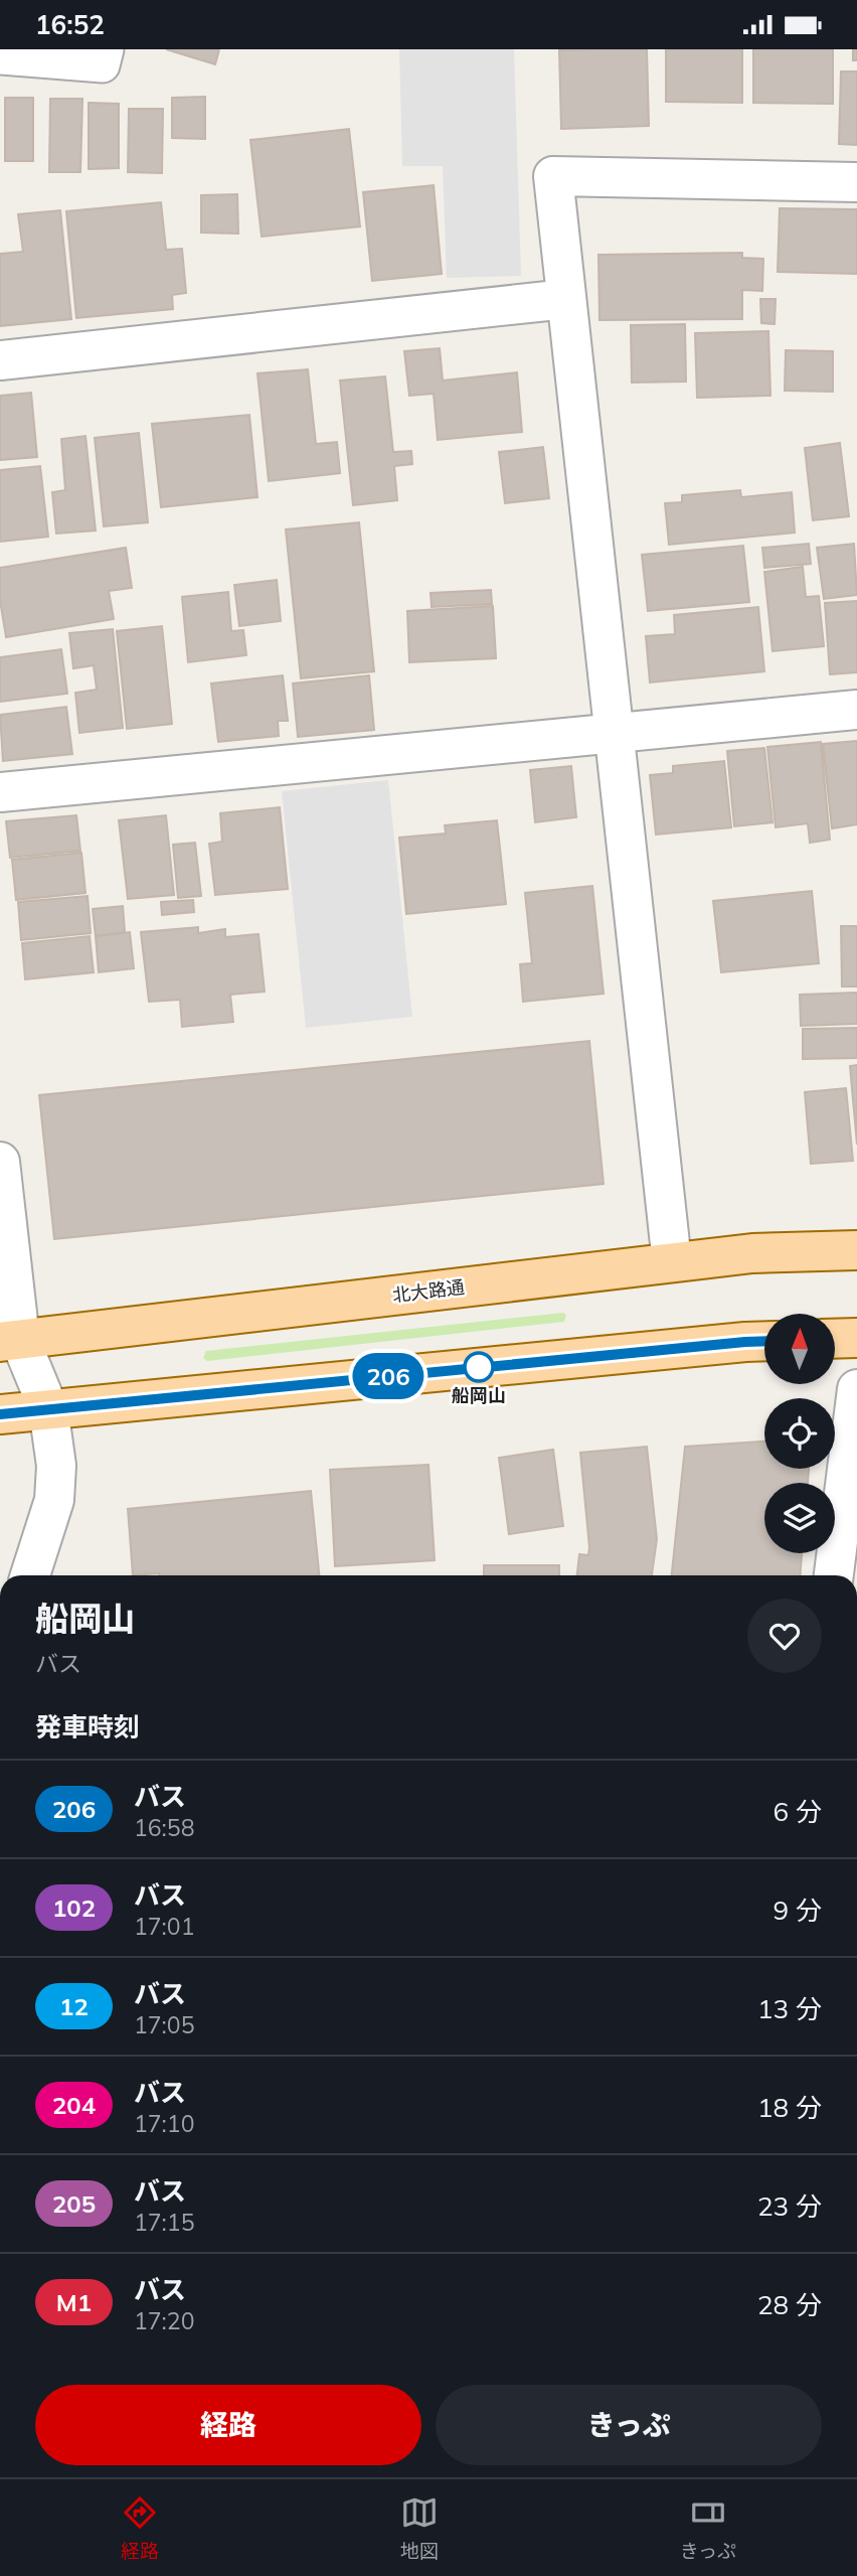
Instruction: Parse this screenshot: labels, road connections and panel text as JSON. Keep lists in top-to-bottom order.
{
  "streets": {
    "main road": ["北大路通"]
  },
  "places": ["船岡山"],
  "lines": ["bus line 206"],
  "north": "top",
  "page": {
    "status": "16:52",
    "on_map": "206",
    "heading": [
      ["船岡山", "バス"],
      "発車時刻"
    ],
    "list": [
      {
        "mark": "206",
        "name": "バス",
        "note": "16:58",
        "value": "6 分"
      },
      {
        "mark": "102",
        "name": "バス",
        "note": "17:01",
        "value": "9 分"
      },
      {
        "mark": "12",
        "name": "バス",
        "note": "17:05",
        "value": "13 分"
      },
      {
        "mark": "204",
        "name": "バス",
        "note": "17:10",
        "value": "18 分"
      },
      {
        "mark": "205",
        "name": "バス",
        "note": "17:15",
        "value": "23 分"
      },
      {
        "mark": "M1",
        "name": "バス",
        "note": "17:20",
        "value": "28 分"
      }
    ],
    "buttons": ["経路", "きっぷ"],
    "tabs": ["経路", "地図", "きっぷ"]
  }
}
